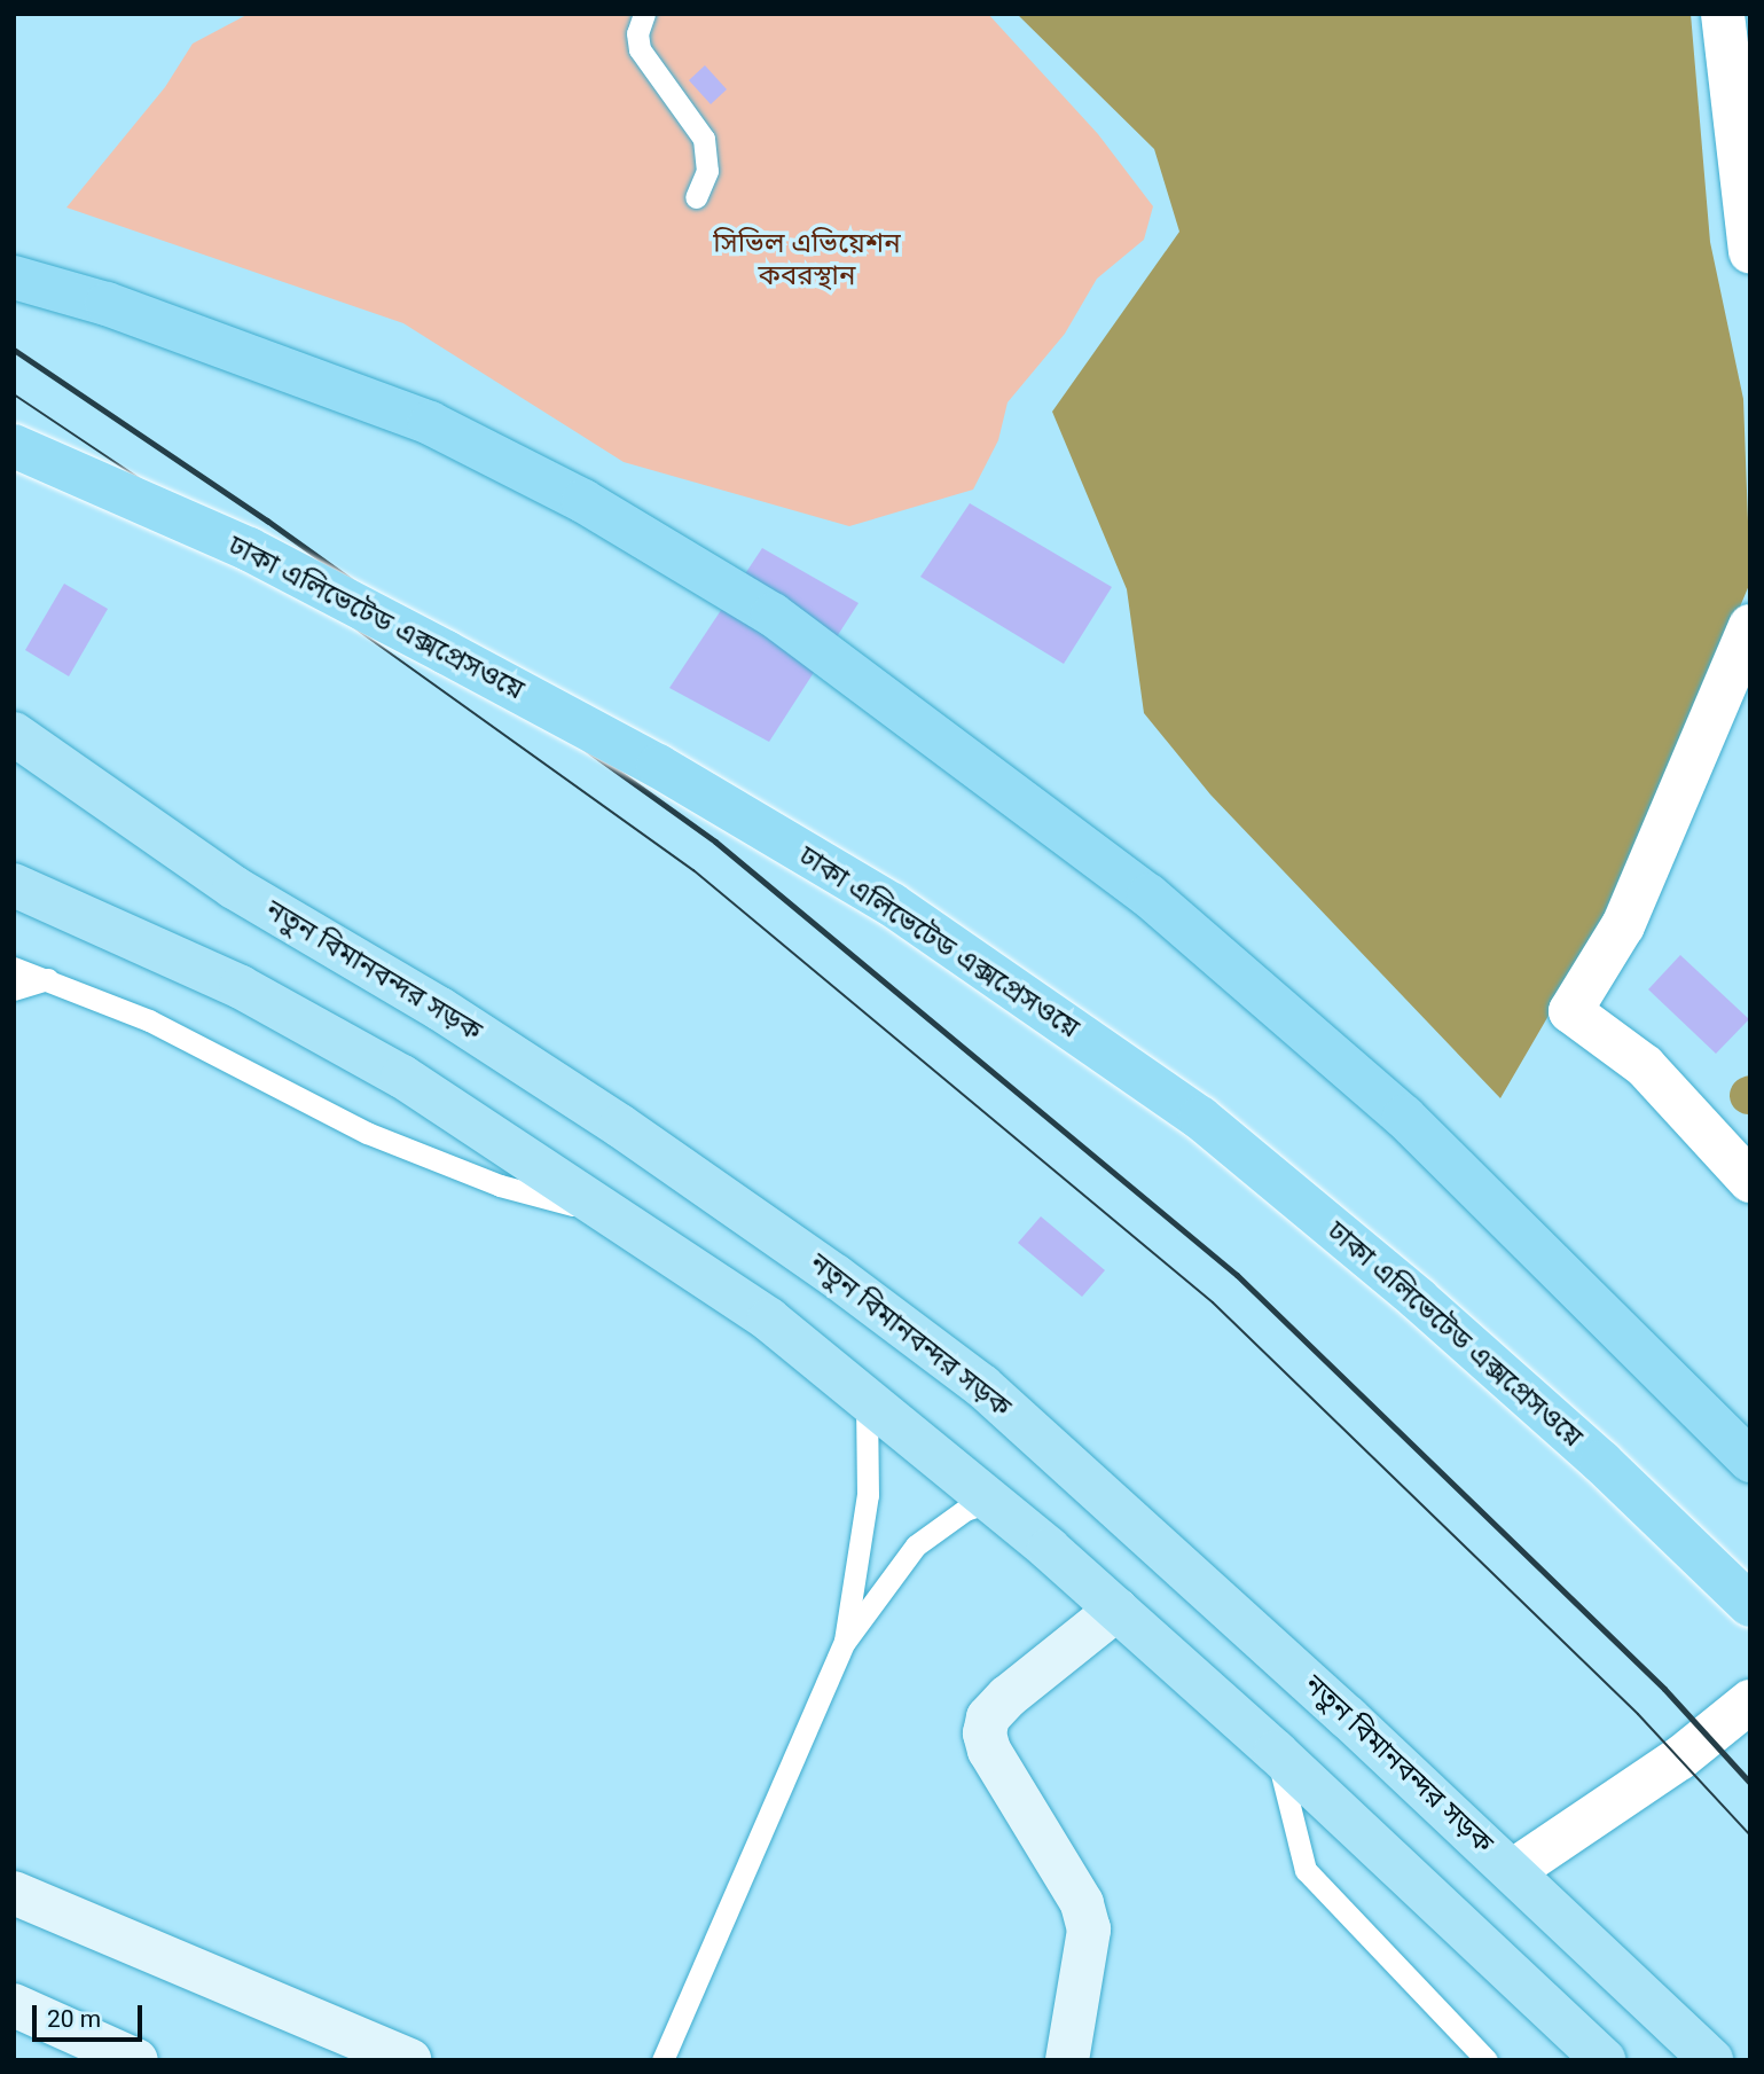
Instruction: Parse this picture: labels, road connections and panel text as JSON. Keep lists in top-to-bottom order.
{
  "streets": {
    "highway": ["ঢাকা এলিভেটেড এক্সপ্রেসওয়ে", "নতুন বিমানবন্দর সড়ক"]
  },
  "parks": ["সিভিল এভিয়েশন কবরস্থান"],
  "scale_bar": "20 m"
}
